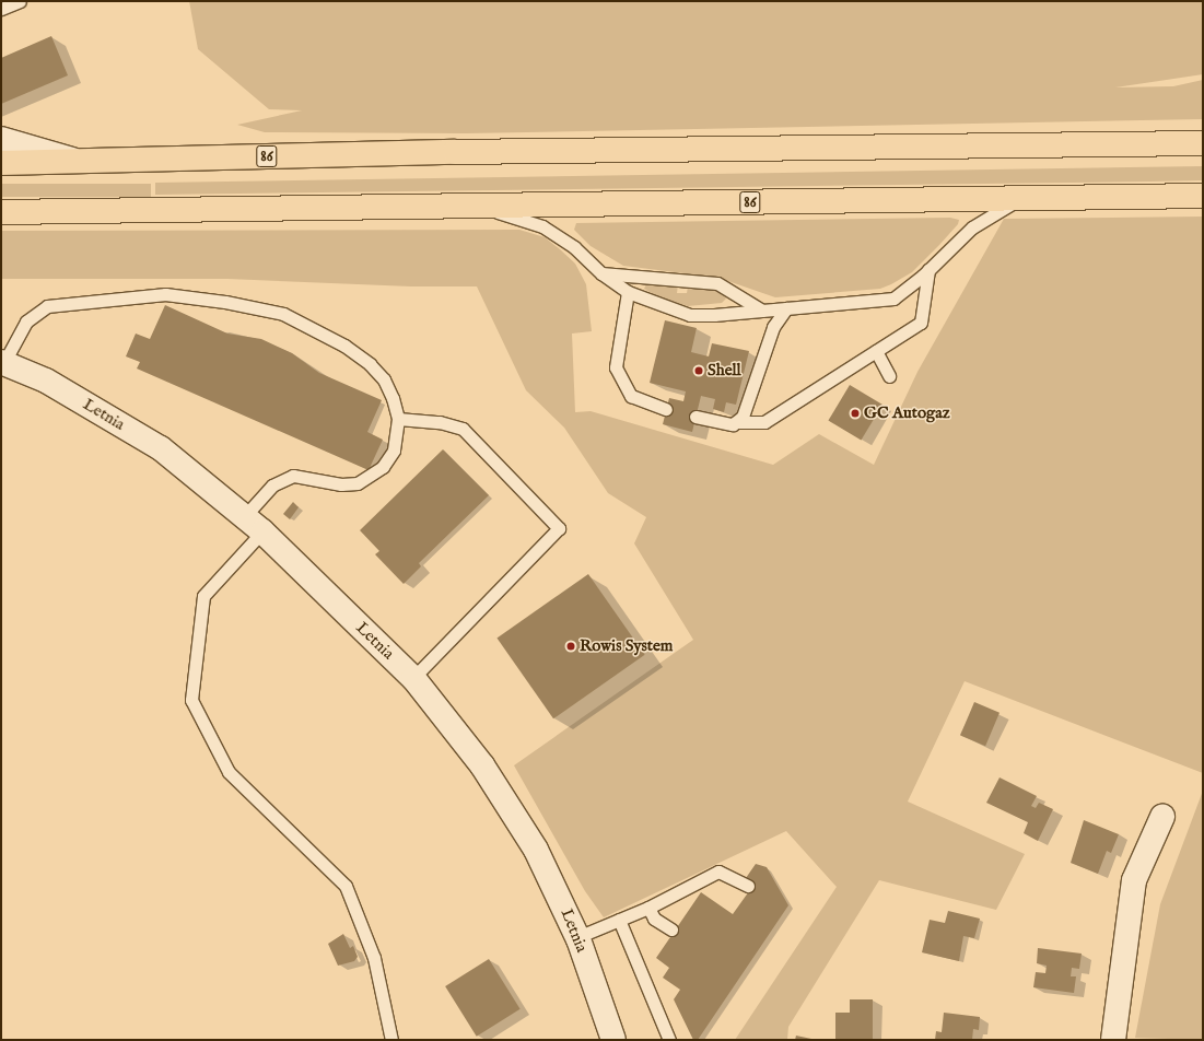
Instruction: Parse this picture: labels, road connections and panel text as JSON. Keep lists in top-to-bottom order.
{
  "streets": {
    "main road": ["86"],
    "street": ["Letnia"]
  },
  "places": ["Shell", "GC Autogaz", "Rowis System"]
}
